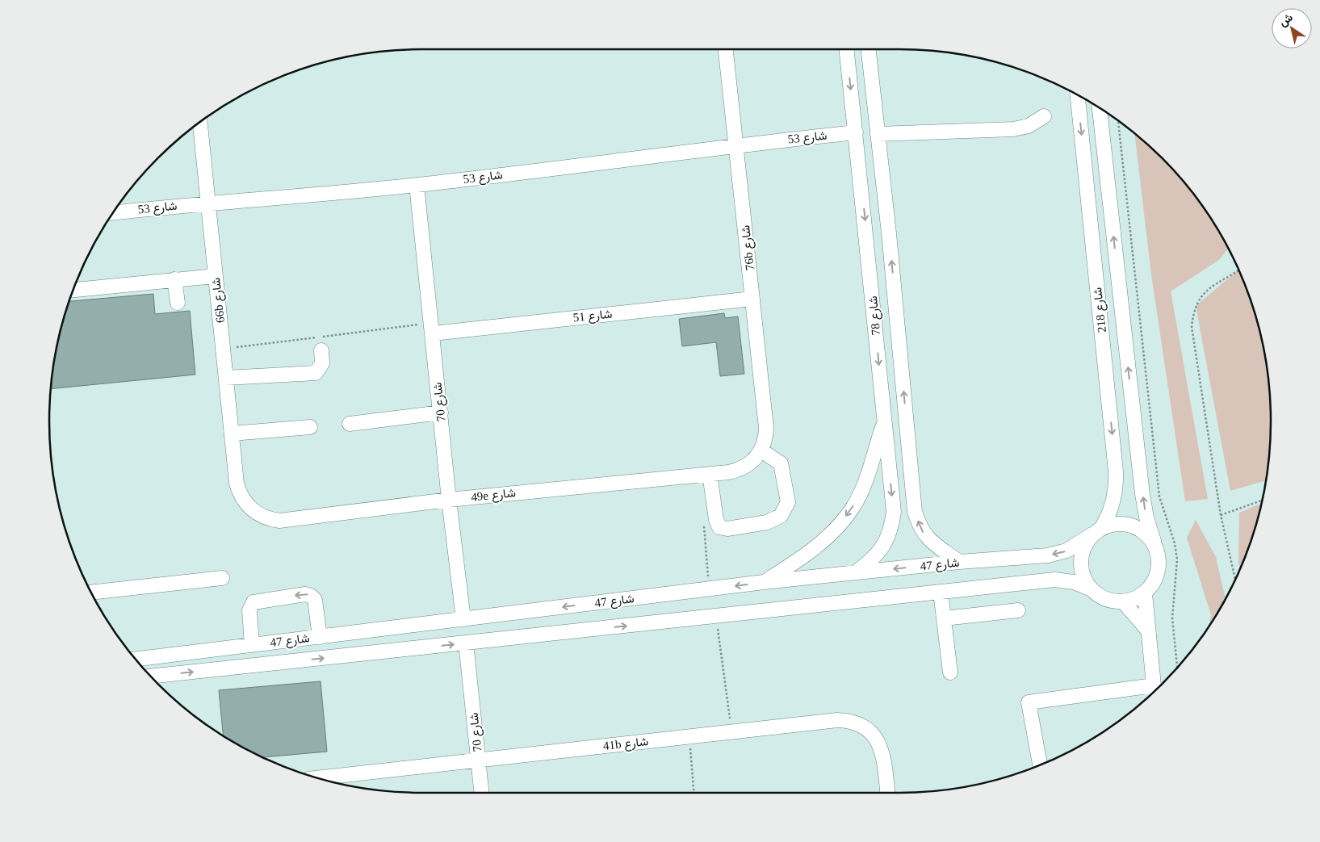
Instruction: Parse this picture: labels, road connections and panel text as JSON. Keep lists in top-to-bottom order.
{
  "streets": {
    "street": [
      "شارع 53",
      "76b شارع",
      "66b شارع",
      "شارع 218",
      "شارع 51",
      "شارع 78",
      "شارع 70",
      "49e شارع",
      "شارع 47",
      "41b شارع"
    ]
  },
  "crossings": [
    ["شارع 53", "76b شارع"],
    ["شارع 53", "66b شارع"],
    ["شارع 53", "شارع 78"],
    ["شارع 53", "شارع 70"],
    ["76b شارع", "شارع 51"],
    ["76b شارع", "49e شارع"],
    ["66b شارع", "49e شارع"],
    ["شارع 218", "شارع 47"],
    ["شارع 51", "شارع 70"],
    ["شارع 78", "شارع 47"],
    ["شارع 70", "49e شارع"],
    ["شارع 70", "شارع 47"],
    ["شارع 70", "41b شارع"]
  ],
  "north": "top left"
}
